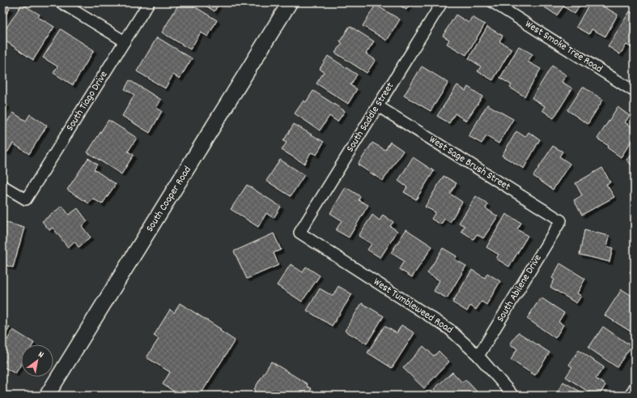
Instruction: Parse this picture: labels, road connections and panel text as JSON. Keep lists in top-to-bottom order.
{
  "streets": {
    "main road": ["South Cooper Road"],
    "street": [
      "West Smoke Tree Road",
      "South Tiago Drive",
      "South Saddle Street",
      "West Sage Brush Street",
      "South Abilene Drive",
      "West Tumbleweed Road"
    ]
  },
  "crossings": [
    ["South Saddle Street", "West Sage Brush Street"],
    ["South Saddle Street", "West Tumbleweed Road"],
    ["West Sage Brush Street", "South Abilene Drive"],
    ["South Abilene Drive", "West Tumbleweed Road"]
  ],
  "north": "top right"
}
